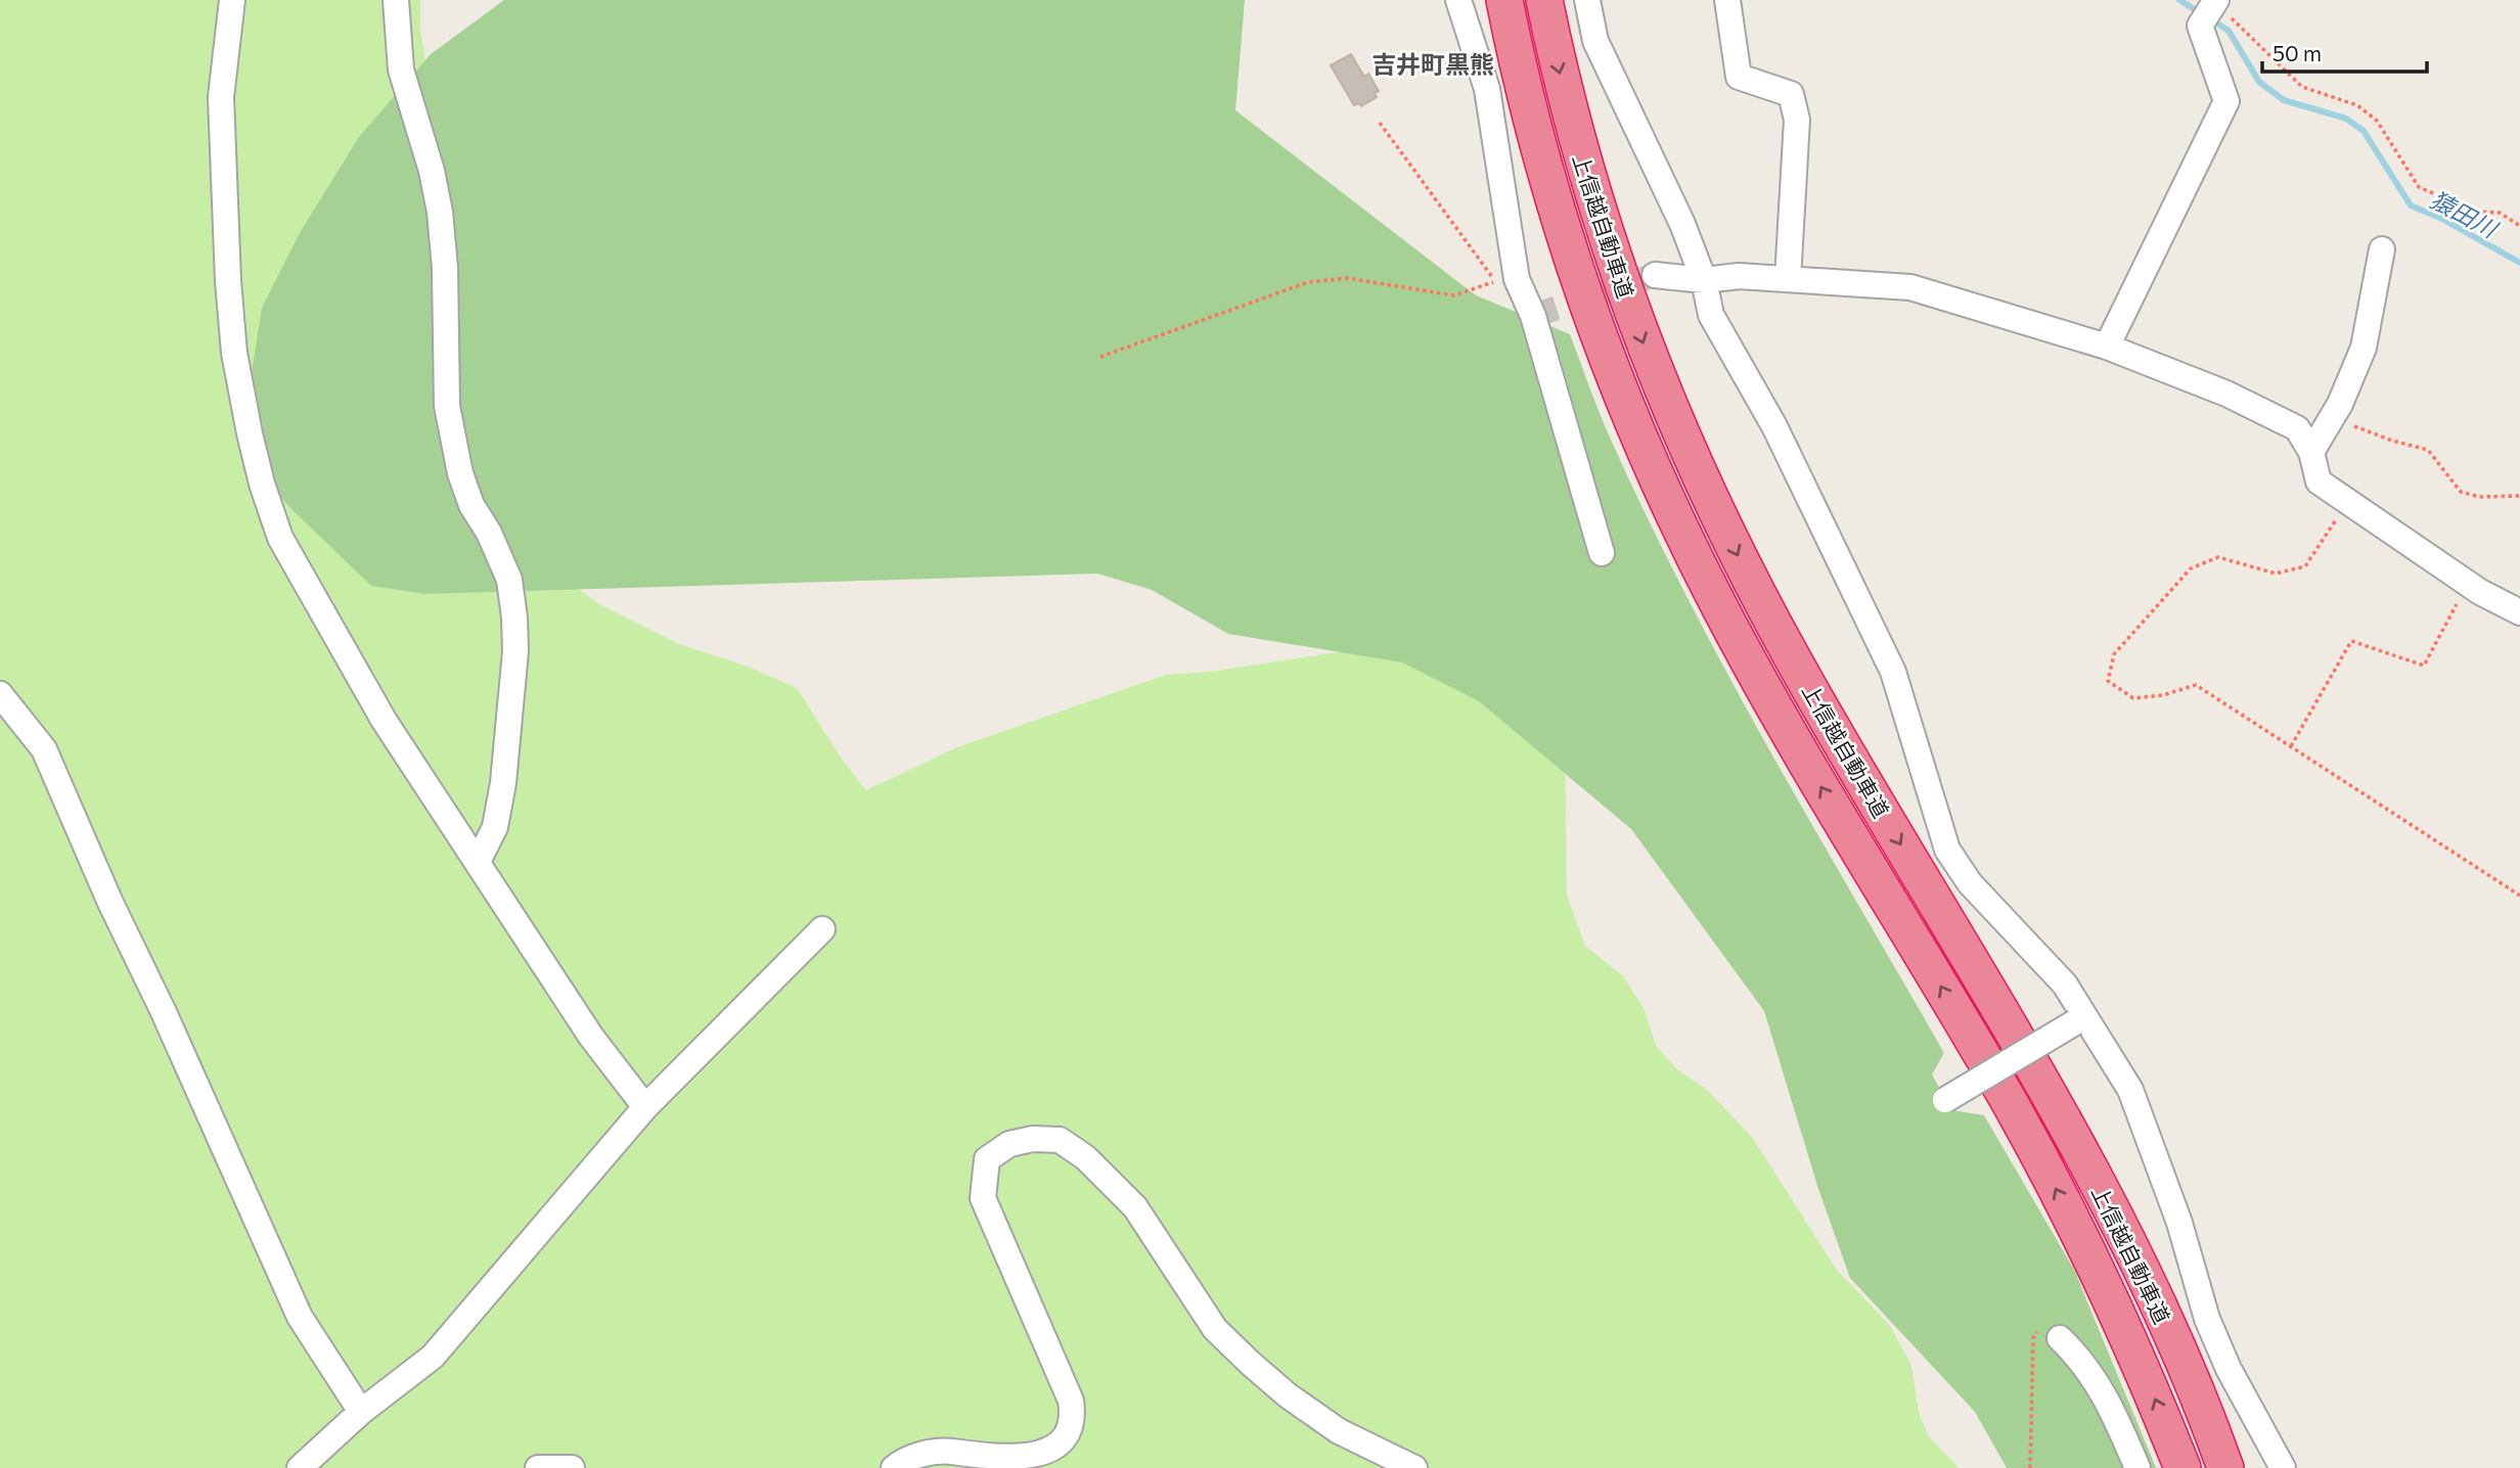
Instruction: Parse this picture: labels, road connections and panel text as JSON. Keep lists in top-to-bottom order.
{
  "streets": {
    "highway": ["上信越自動車道"]
  },
  "districts": ["吉井町黒熊"],
  "water": ["猿田川"],
  "scale_bar": "50 m"
}
